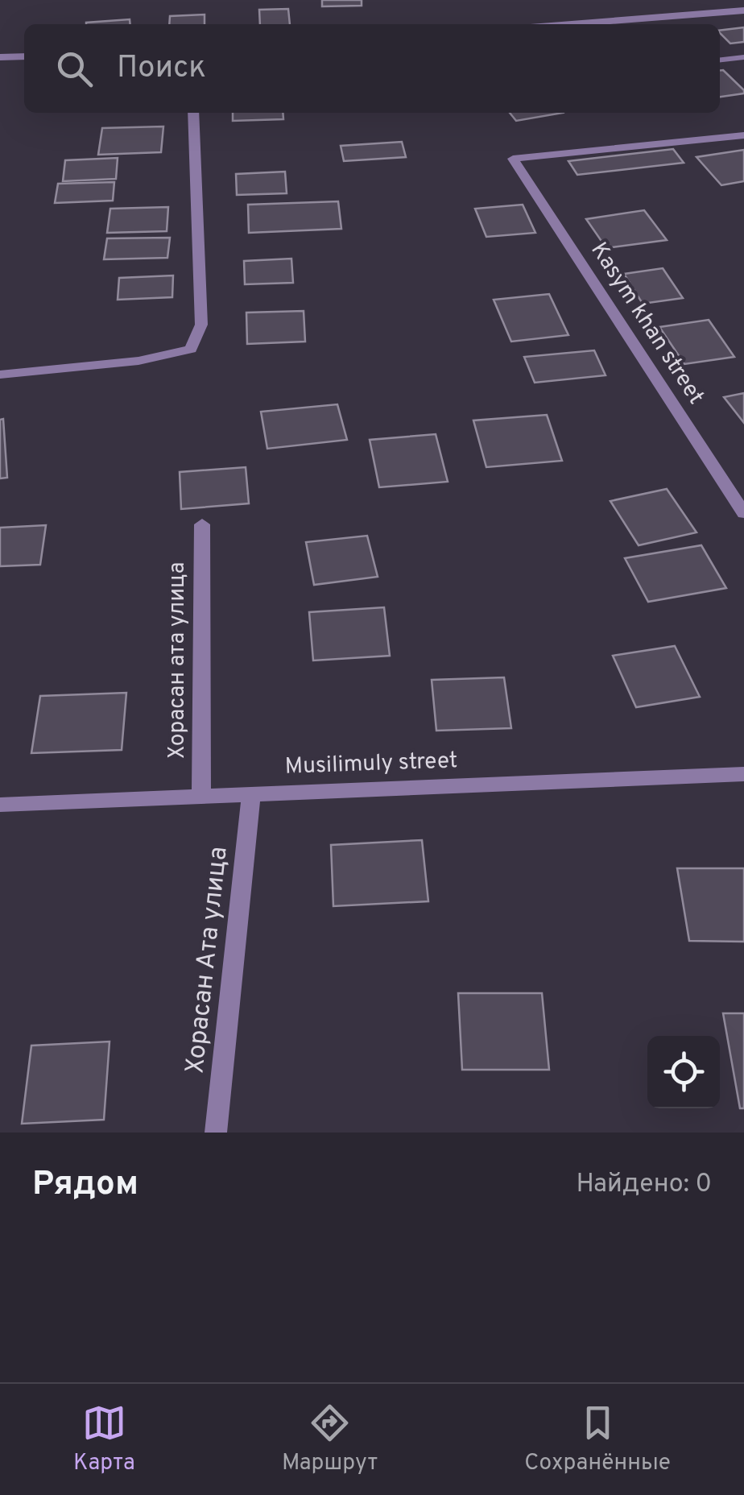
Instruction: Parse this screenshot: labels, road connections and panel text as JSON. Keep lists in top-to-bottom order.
{
  "streets": {
    "street": [
      "Kasym khan street",
      "Хорасан ата улица",
      "Musilimuly street",
      "Хорасан Ата улица"
    ]
  },
  "crossings": [
    ["Хорасан ата улица", "Musilimuly street"],
    ["Musilimuly street", "Хорасан Ата улица"]
  ],
  "page": {
    "search": "Поиск",
    "heading": ["Рядом", "Найдено: 0"],
    "nav": ["Карта", "Маршрут", "Сохранённые"]
  }
}
